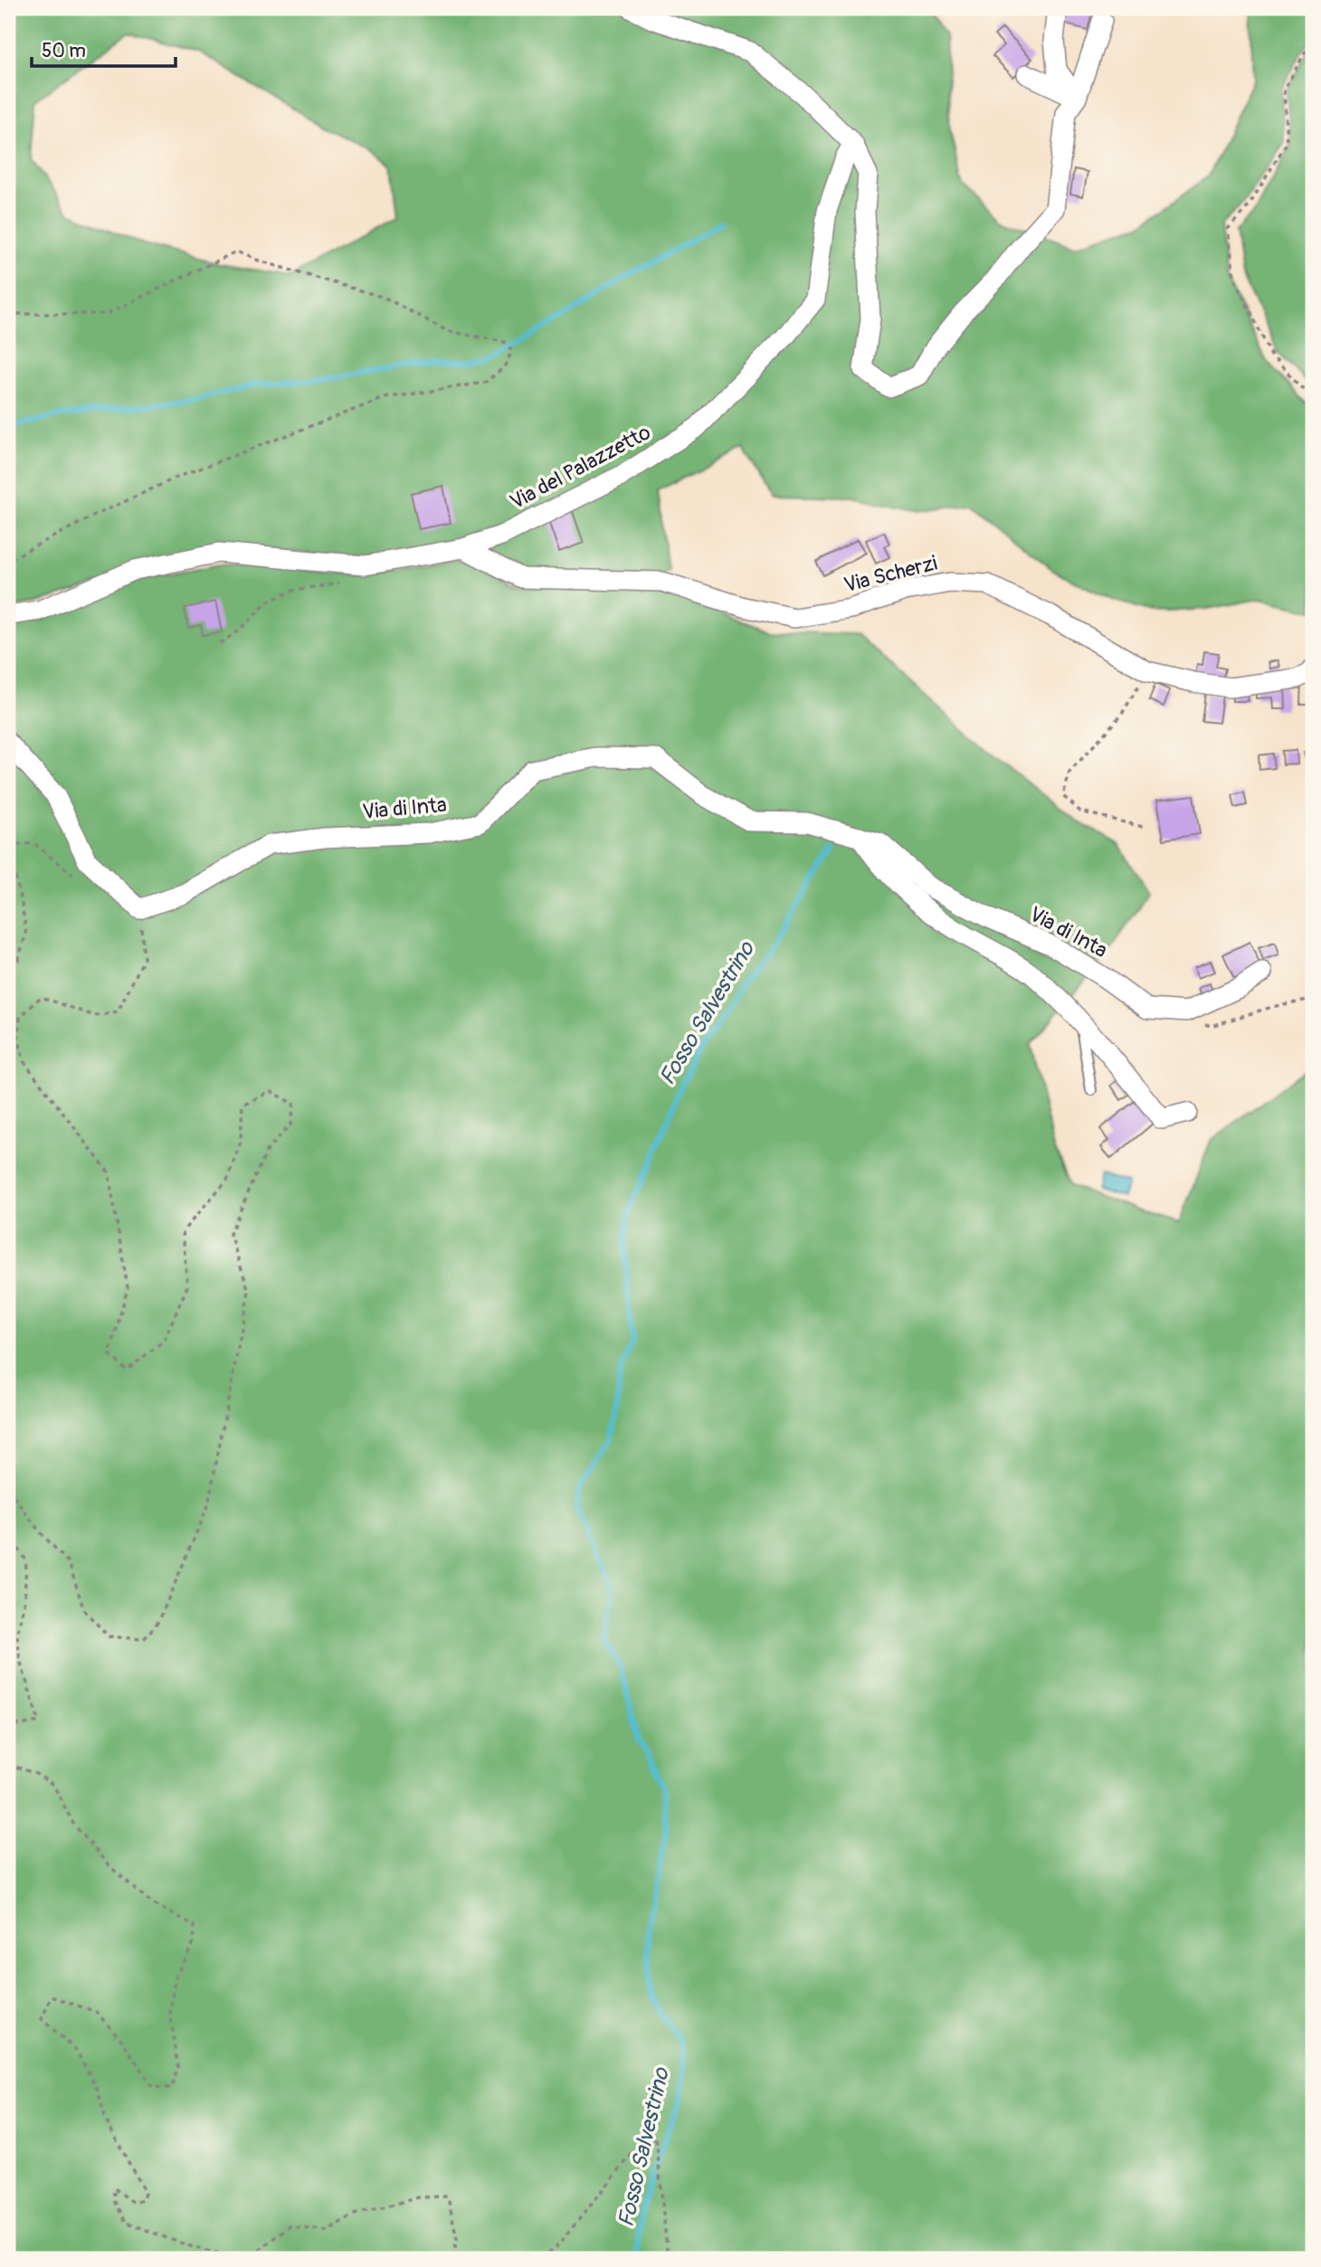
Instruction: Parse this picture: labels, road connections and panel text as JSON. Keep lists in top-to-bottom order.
{
  "streets": {
    "street": ["Via del Palazzetto", "Via Scherzi", "Via di Inta"]
  },
  "crossings": [
    ["Via del Palazzetto", "Via Scherzi"]
  ],
  "water": ["Fosso Salvestrino"],
  "scale_bar": "50 m"
}
